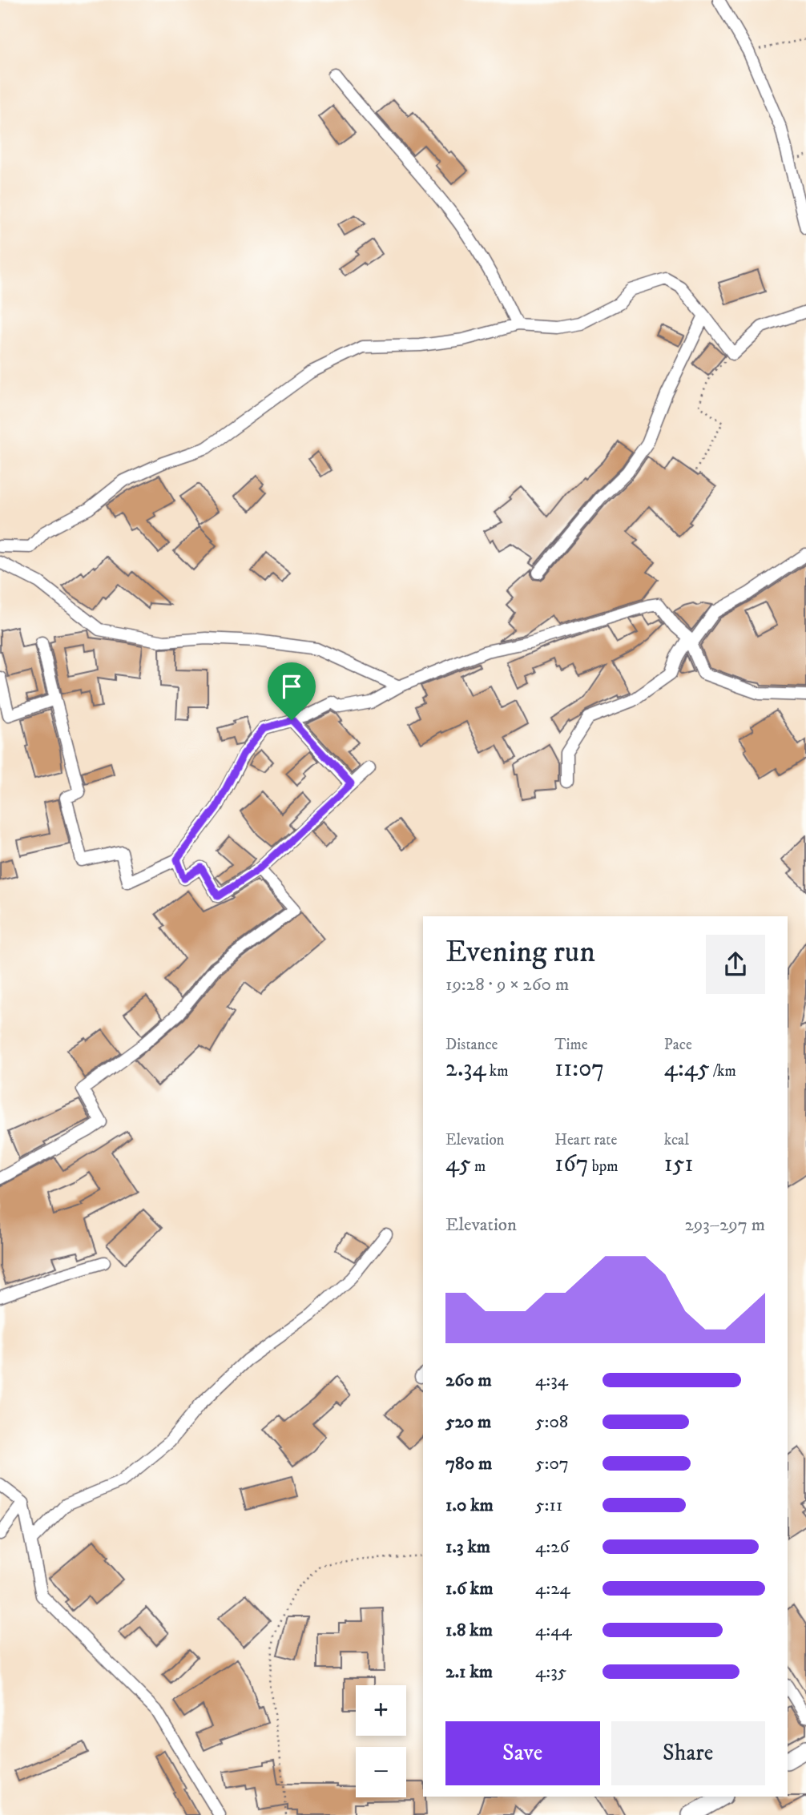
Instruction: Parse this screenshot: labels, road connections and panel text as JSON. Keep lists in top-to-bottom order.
{
  "page": {
    "heading": ["Evening run", "19:28 · 9 × 260 m"],
    "stats": [
      ["Distance", "2.34 km"],
      ["Time", "11:07"],
      ["Pace", "4:45 /km"],
      ["Elevation", "45 m"],
      ["Heart rate", "167 bpm"],
      ["kcal", "151"]
    ],
    "chart": ["Elevation", "293–297 m"],
    "list": [
      {
        "name": "260 m",
        "note": "4:34"
      },
      {
        "name": "520 m",
        "note": "5:08"
      },
      {
        "name": "780 m",
        "note": "5:07"
      },
      {
        "name": "1.0 km",
        "note": "5:11"
      },
      {
        "name": "1.3 km",
        "note": "4:26"
      },
      {
        "name": "1.6 km",
        "note": "4:24"
      },
      {
        "name": "1.8 km",
        "note": "4:44"
      },
      {
        "name": "2.1 km",
        "note": "4:35"
      }
    ],
    "map_buttons": ["+", "−"],
    "buttons": ["Save", "Share"]
  }
}
